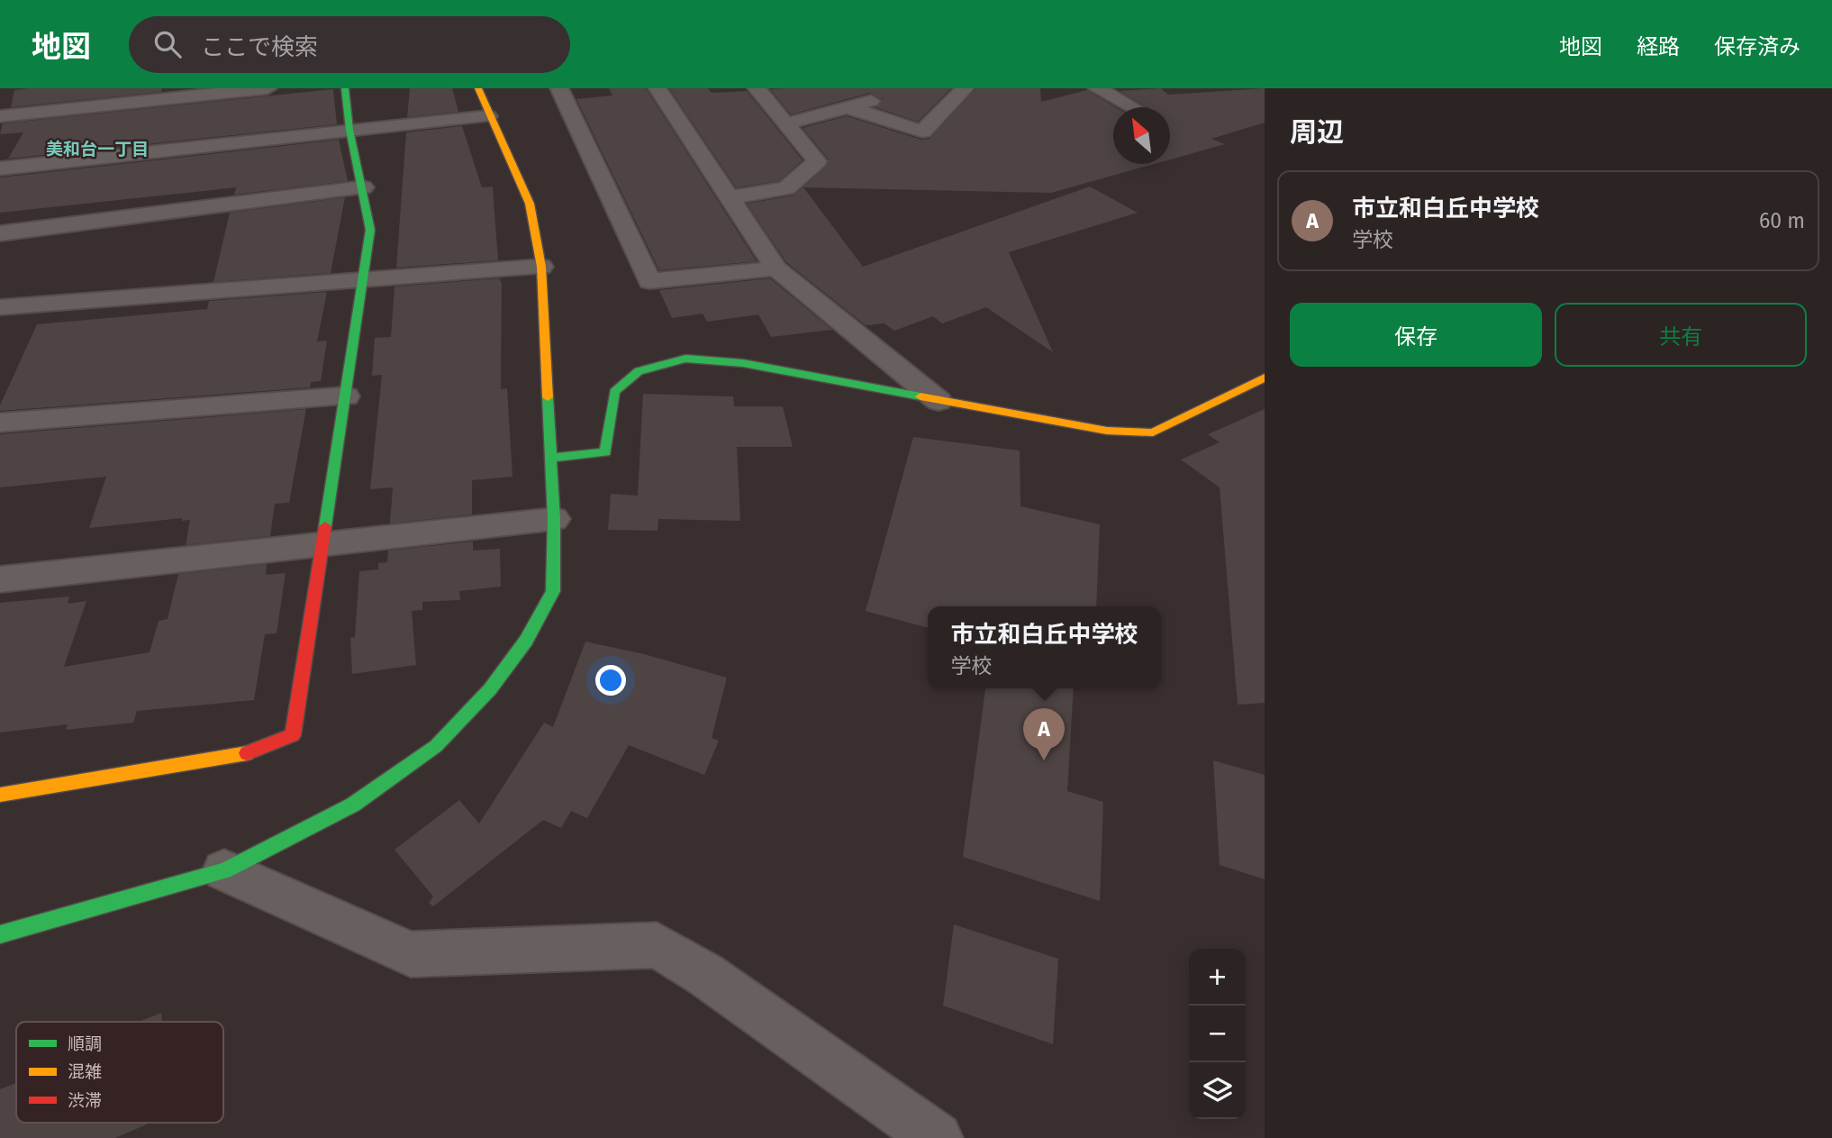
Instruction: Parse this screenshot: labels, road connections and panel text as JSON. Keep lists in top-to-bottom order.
{
  "districts": ["美和台一丁目"],
  "legend": ["順調", "混雑", "渋滞"],
  "north": "top left",
  "page": {
    "header": "地図",
    "search": "ここで検索",
    "nav": ["地図", "経路", "保存済み"],
    "heading": "周辺",
    "list": [
      {
        "mark": "A",
        "name": "市立和白丘中学校",
        "note": "学校",
        "value": "60 m"
      }
    ],
    "buttons": ["保存", "共有"],
    "popup": ["市立和白丘中学校", "学校"],
    "pins": "A",
    "map_buttons": ["+", "−"]
  }
}
